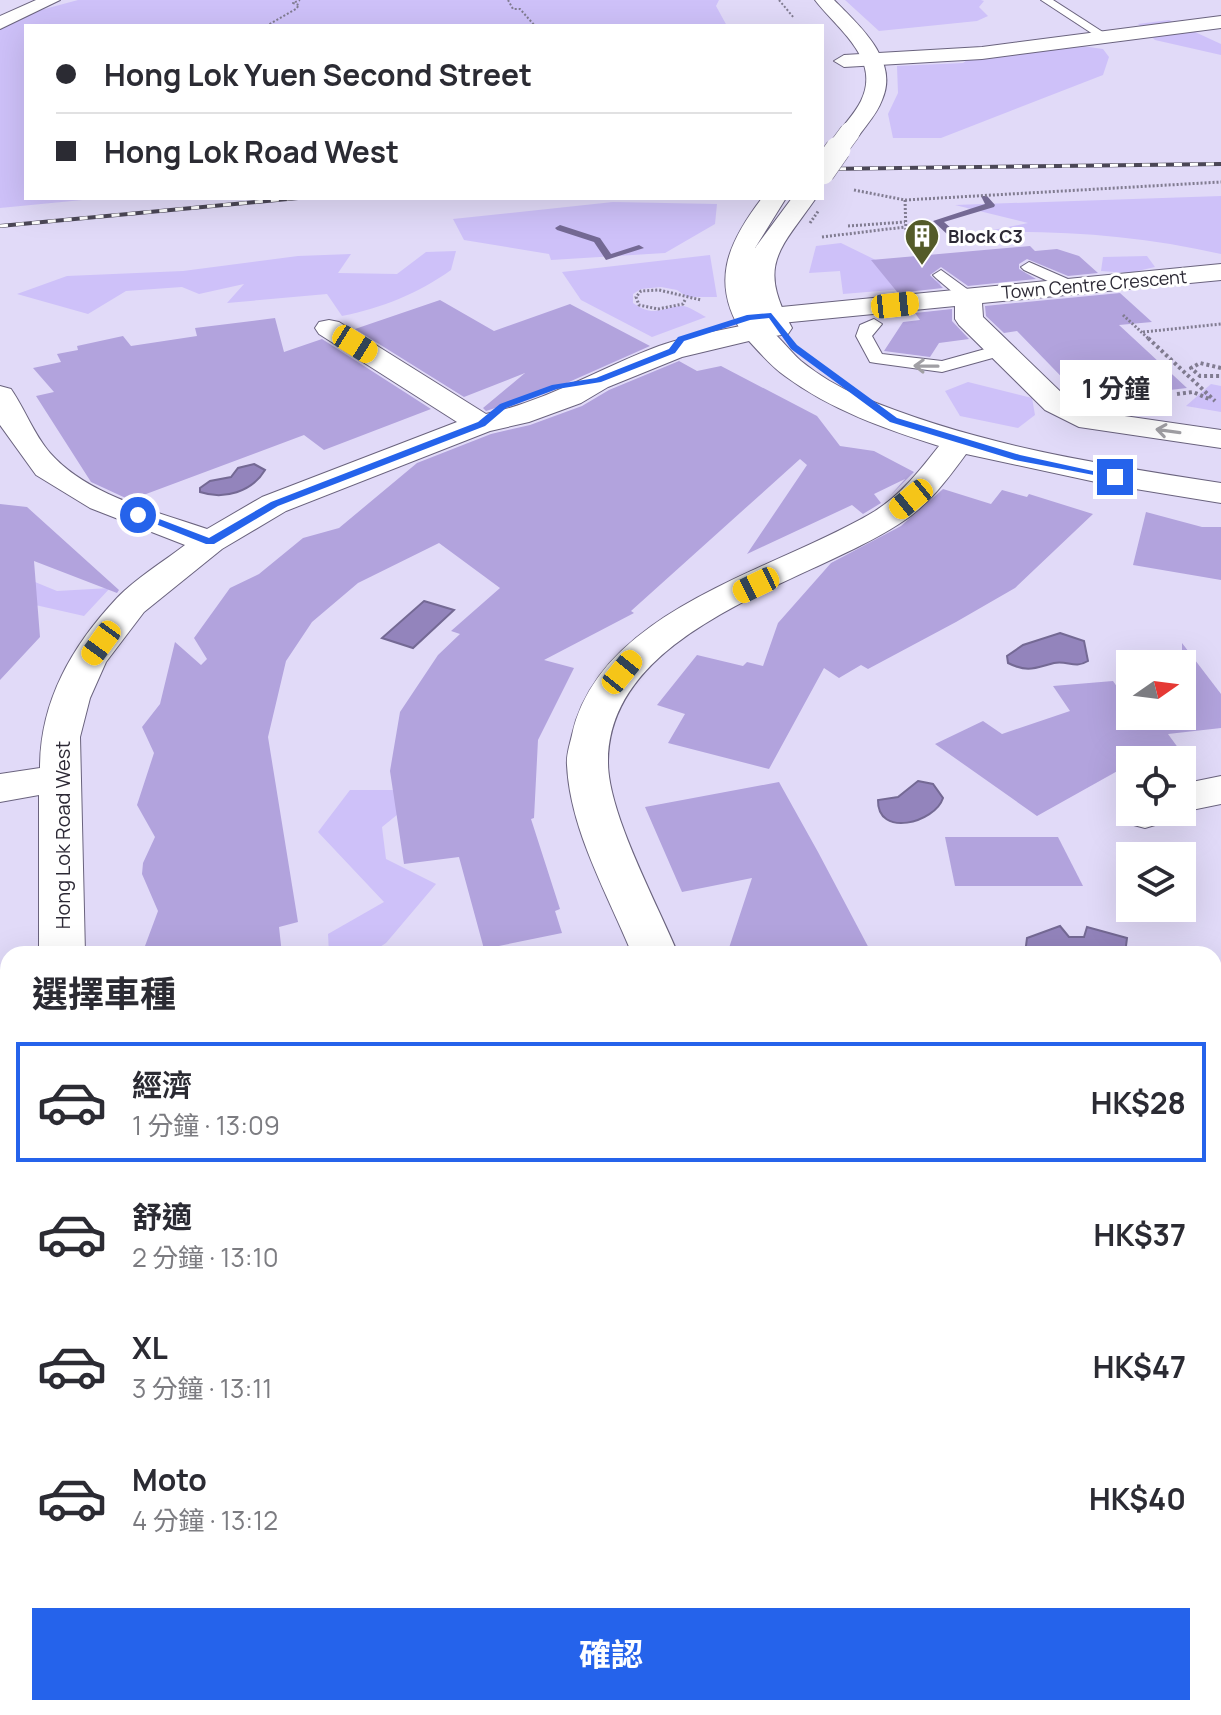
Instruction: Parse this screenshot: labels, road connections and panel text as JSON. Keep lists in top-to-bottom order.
{
  "streets": {
    "street": ["Town Centre Crescent", "Hong Lok Road West"]
  },
  "crossings": [
    ["Town Centre Crescent", "Hong Lok Road West"]
  ],
  "places": {
    "building": ["Block C3"]
  },
  "north": "right",
  "page": {
    "banner": ["Hong Lok Yuen Second Street", "Hong Lok Road West"],
    "bubble": "1 分鐘",
    "heading": "選擇車種",
    "list": [
      {
        "name": "經濟",
        "note": "1 分鐘 · 13:09",
        "value": "HK$28"
      },
      {
        "name": "舒適",
        "note": "2 分鐘 · 13:10",
        "value": "HK$37"
      },
      {
        "name": "XL",
        "note": "3 分鐘 · 13:11",
        "value": "HK$47"
      },
      {
        "name": "Moto",
        "note": "4 分鐘 · 13:12",
        "value": "HK$40"
      }
    ],
    "buttons": "確認"
  }
}
